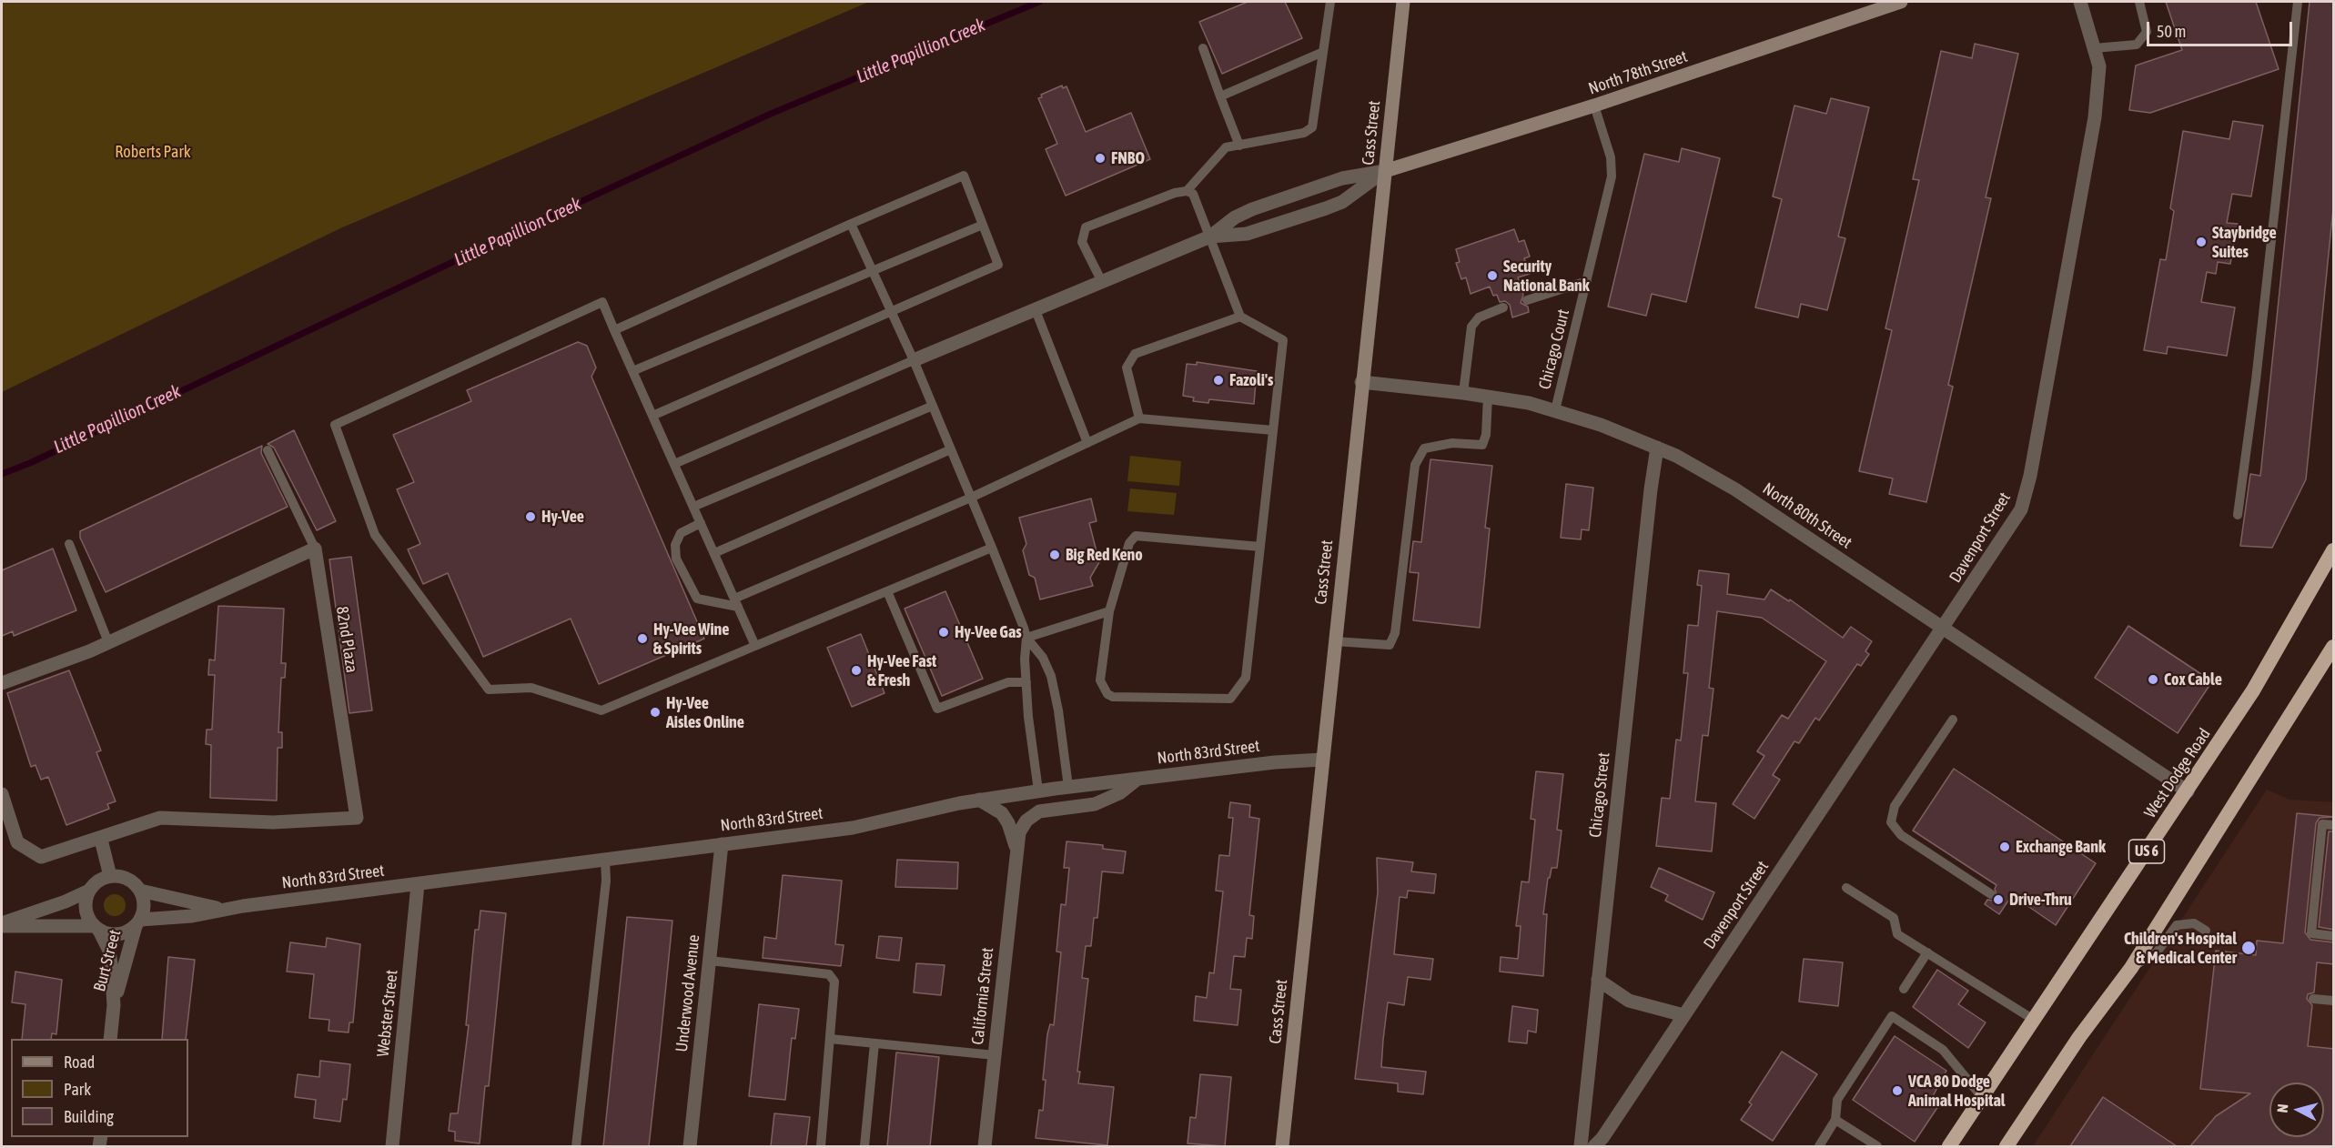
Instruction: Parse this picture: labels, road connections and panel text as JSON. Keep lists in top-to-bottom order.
{
  "streets": {
    "highway": ["West Dodge Road", "US 6"],
    "main road": ["North 78th Street", "Cass Street"],
    "street": [
      "North 80th Street",
      "Davenport Street",
      "82nd Plaza",
      "North 83rd Street",
      "Chicago Street",
      "Burt Street",
      "Underwood Avenue",
      "California Street",
      "Webster Street"
    ],
    "lane": ["Chicago Court"]
  },
  "crossings": [
    ["North 78th Street", "Cass Street"],
    ["North 78th Street", "Chicago Court"],
    ["Cass Street", "North 80th Street"],
    ["Cass Street", "North 83rd Street"],
    ["Chicago Court", "North 80th Street"],
    ["North 80th Street", "Davenport Street"],
    ["North 80th Street", "West Dodge Road"],
    ["North 80th Street", "Chicago Street"],
    ["North 83rd Street", "Burt Street"],
    ["North 83rd Street", "Underwood Avenue"],
    ["North 83rd Street", "California Street"],
    ["North 83rd Street", "Webster Street"]
  ],
  "water": ["Little Papillion Creek"],
  "parks": ["Roberts Park"],
  "places": [
    "FNBO",
    "Staybridge Suites",
    "Security National Bank",
    "Fazoli's",
    "Hy-Vee",
    "Big Red Keno",
    "Hy-Vee Gas",
    "Hy-Vee Wine & Spirits",
    "Hy-Vee Fast & Fresh",
    "Cox Cable",
    "Hy-Vee Aisles Online",
    "Exchange Bank",
    "Drive-Thru",
    "Children's Hospital & Medical Center",
    "VCA 80 Dodge Animal Hospital"
  ],
  "legend": ["Road", "Park", "Building"],
  "scale_bar": "50 m",
  "north": "left"
}
